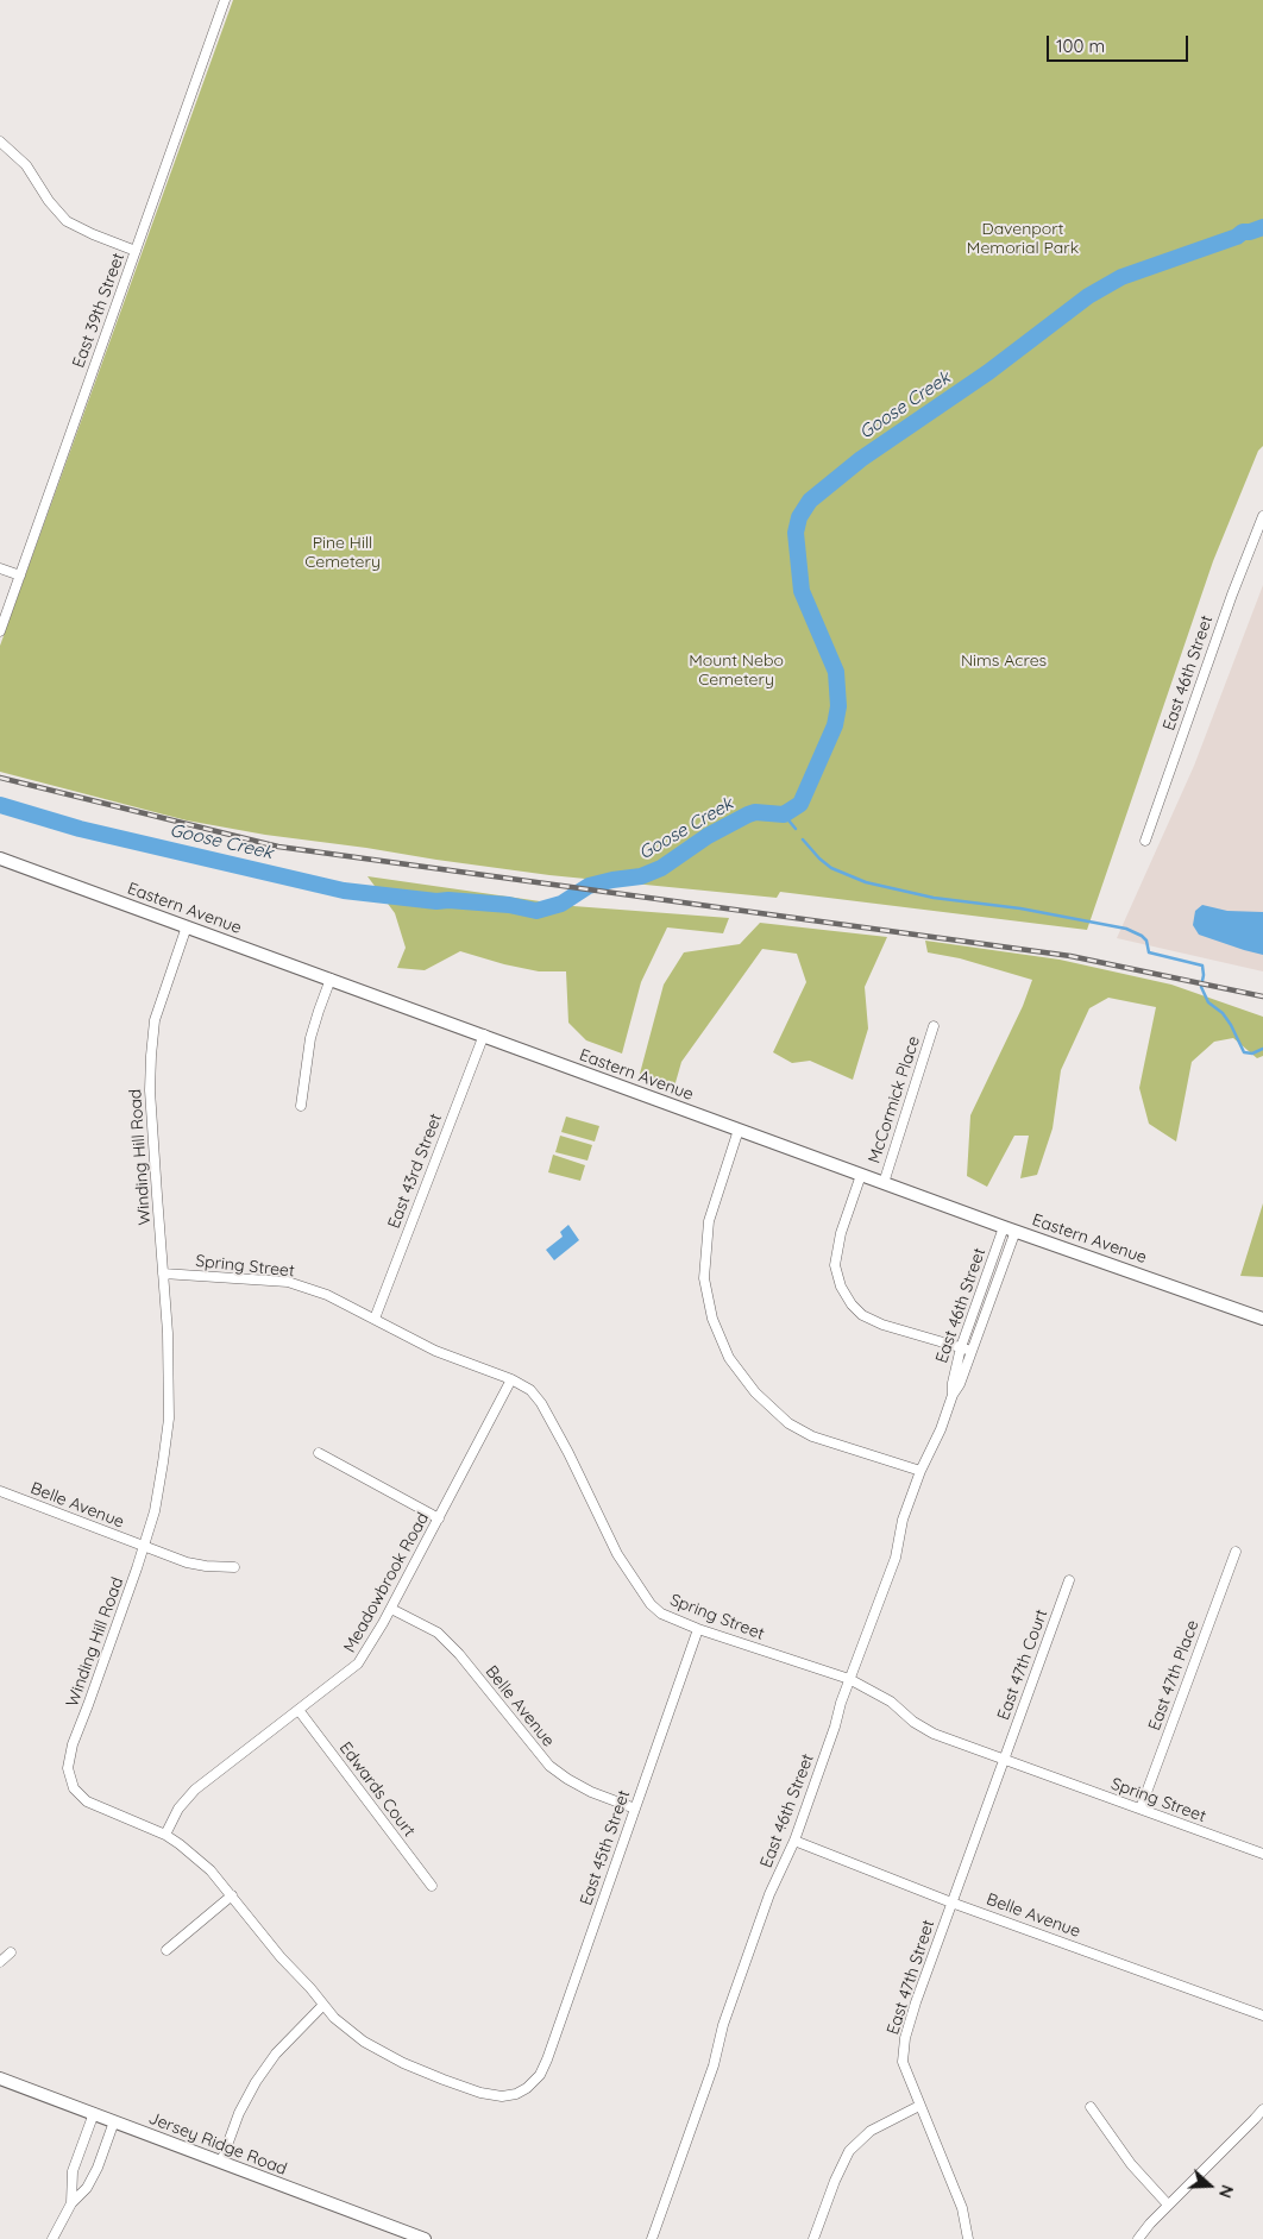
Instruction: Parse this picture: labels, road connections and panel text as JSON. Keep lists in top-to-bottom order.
{
  "streets": {
    "main road": ["Eastern Avenue", "Jersey Ridge Road"],
    "street": [
      "East 39th Street",
      "East 46th Street",
      "McCormick Place",
      "Winding Hill Road",
      "East 43rd Street",
      "Spring Street",
      "Belle Avenue",
      "Meadowbrook Road",
      "East 47th Court",
      "East 47th Place",
      "Edwards Court",
      "East 45th Street",
      "East 47th Street"
    ]
  },
  "crossings": [
    ["East 46th Street", "Eastern Avenue"],
    ["East 46th Street", "Spring Street"],
    ["East 46th Street", "Belle Avenue"],
    ["Eastern Avenue", "McCormick Place"],
    ["Eastern Avenue", "Winding Hill Road"],
    ["Eastern Avenue", "East 43rd Street"],
    ["Winding Hill Road", "Spring Street"],
    ["Winding Hill Road", "Belle Avenue"],
    ["Winding Hill Road", "Meadowbrook Road"],
    ["Winding Hill Road", "East 45th Street"],
    ["East 43rd Street", "Spring Street"],
    ["Spring Street", "Meadowbrook Road"],
    ["Spring Street", "East 47th Court"],
    ["Spring Street", "East 47th Place"],
    ["Spring Street", "East 45th Street"],
    ["Spring Street", "East 47th Street"],
    ["Belle Avenue", "Meadowbrook Road"],
    ["Belle Avenue", "East 45th Street"],
    ["Belle Avenue", "East 47th Street"],
    ["Meadowbrook Road", "Edwards Court"],
    ["East 47th Court", "East 47th Street"]
  ],
  "water": ["Goose Creek"],
  "parks": [
    "Davenport Memorial Park",
    "Pine Hill Cemetery",
    "Mount Nebo Cemetery",
    "Nims Acres"
  ],
  "scale_bar": "100 m",
  "north": "right"
}
